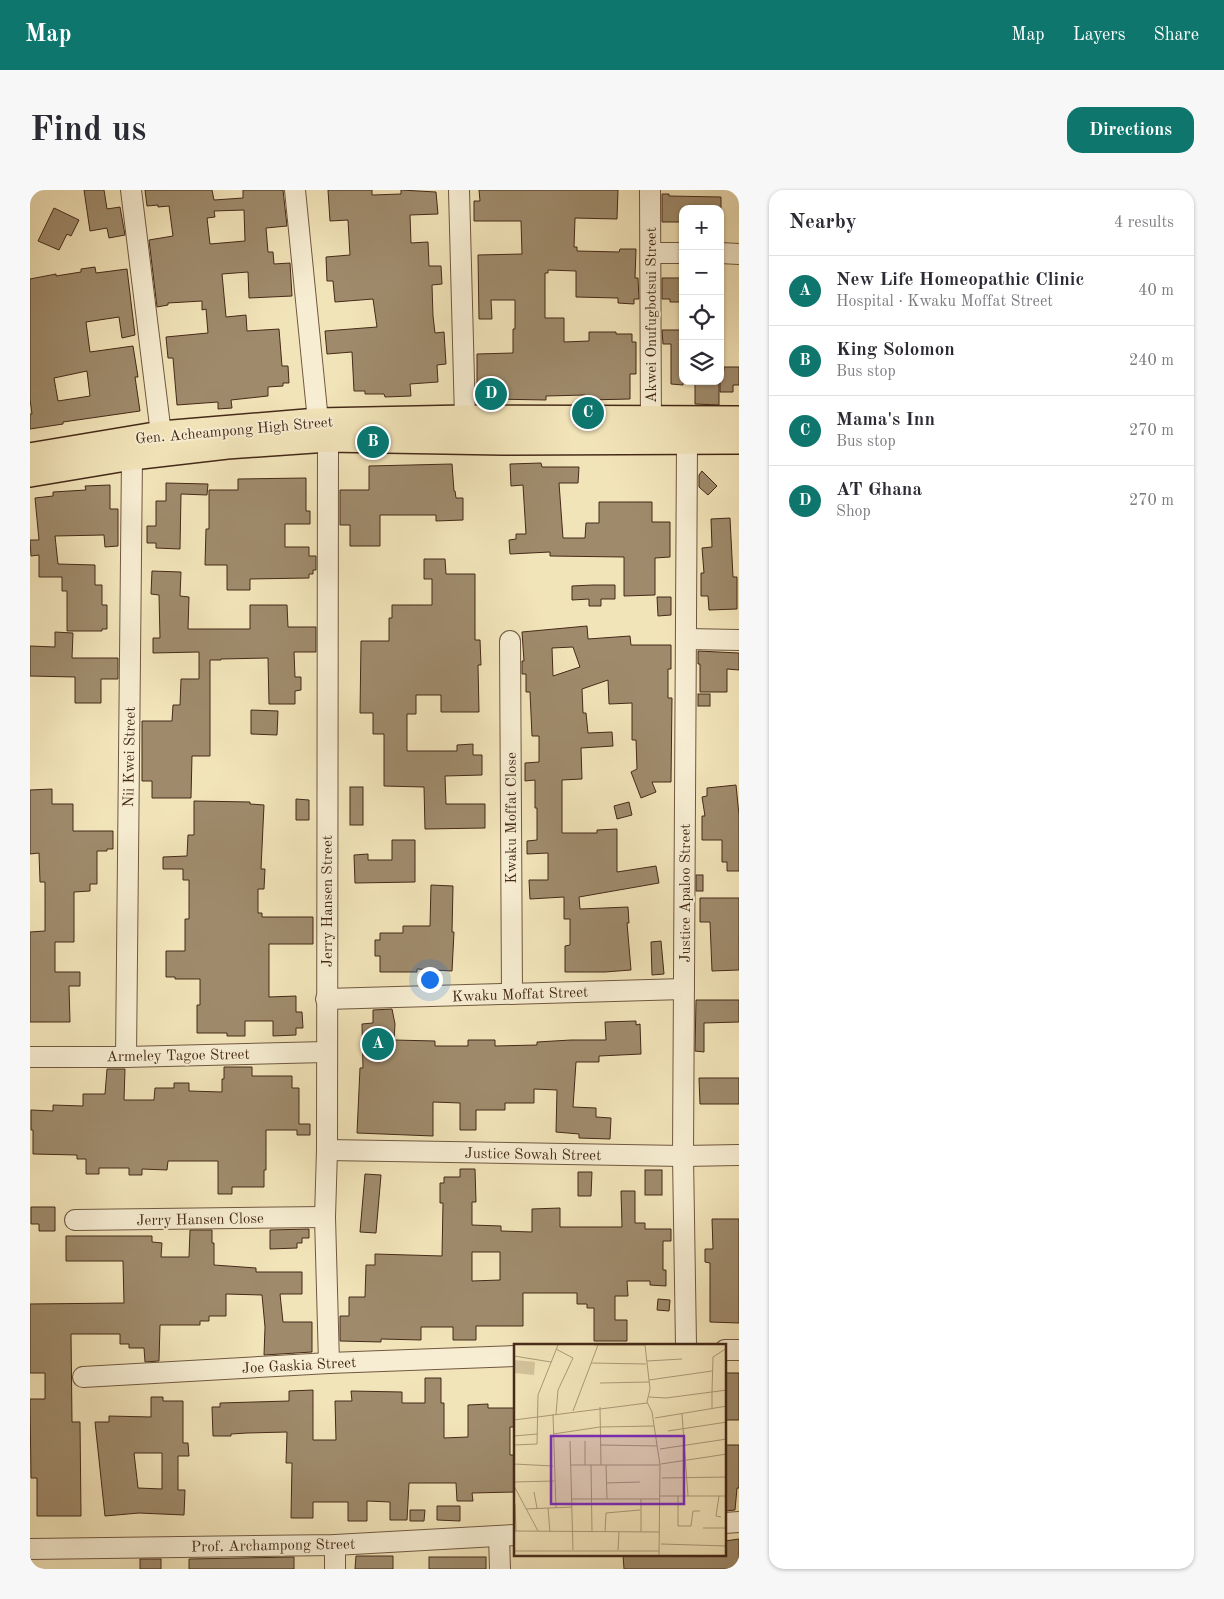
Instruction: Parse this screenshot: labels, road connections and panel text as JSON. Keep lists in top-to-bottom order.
{
  "streets": {
    "main road": ["Gen. Acheampong High Street"],
    "street": [
      "Akwei Onufugbotsui Street",
      "Nii Kwei Street",
      "Kwaku Moffat Close",
      "Justice Apaloo Street",
      "Jerry Hansen Street",
      "Kwaku Moffat Street",
      "Armeley Tagoe Street",
      "Justice Sowah Street",
      "Jerry Hansen Close",
      "Joe Gaskia Street",
      "Prof. Archampong Street"
    ]
  },
  "crossings": [
    ["Akwei Onufugbotsui Street", "Gen. Acheampong High Street"],
    ["Gen. Acheampong High Street", "Nii Kwei Street"],
    ["Gen. Acheampong High Street", "Justice Apaloo Street"],
    ["Gen. Acheampong High Street", "Jerry Hansen Street"],
    ["Nii Kwei Street", "Armeley Tagoe Street"],
    ["Kwaku Moffat Close", "Kwaku Moffat Street"],
    ["Justice Apaloo Street", "Kwaku Moffat Street"],
    ["Justice Apaloo Street", "Justice Sowah Street"],
    ["Jerry Hansen Street", "Kwaku Moffat Street"],
    ["Jerry Hansen Street", "Armeley Tagoe Street"],
    ["Jerry Hansen Street", "Justice Sowah Street"],
    ["Jerry Hansen Street", "Jerry Hansen Close"],
    ["Jerry Hansen Street", "Joe Gaskia Street"]
  ],
  "page": {
    "header": "Map",
    "nav": ["Map", "Layers", "Share"],
    "buttons": "Directions",
    "title": "Find us",
    "heading": ["Nearby", "4 results"],
    "map_buttons": ["+", "−"],
    "list": [
      {
        "mark": "A",
        "name": "New Life Homeopathic Clinic",
        "note": "Hospital · Kwaku Moffat Street",
        "value": "40 m"
      },
      {
        "mark": "B",
        "name": "King Solomon",
        "note": "Bus stop",
        "value": "240 m"
      },
      {
        "mark": "C",
        "name": "Mama's Inn",
        "note": "Bus stop",
        "value": "270 m"
      },
      {
        "mark": "D",
        "name": "AT Ghana",
        "note": "Shop",
        "value": "270 m"
      }
    ],
    "pins": [
      "D",
      "C",
      "B",
      "A"
    ]
  }
}
